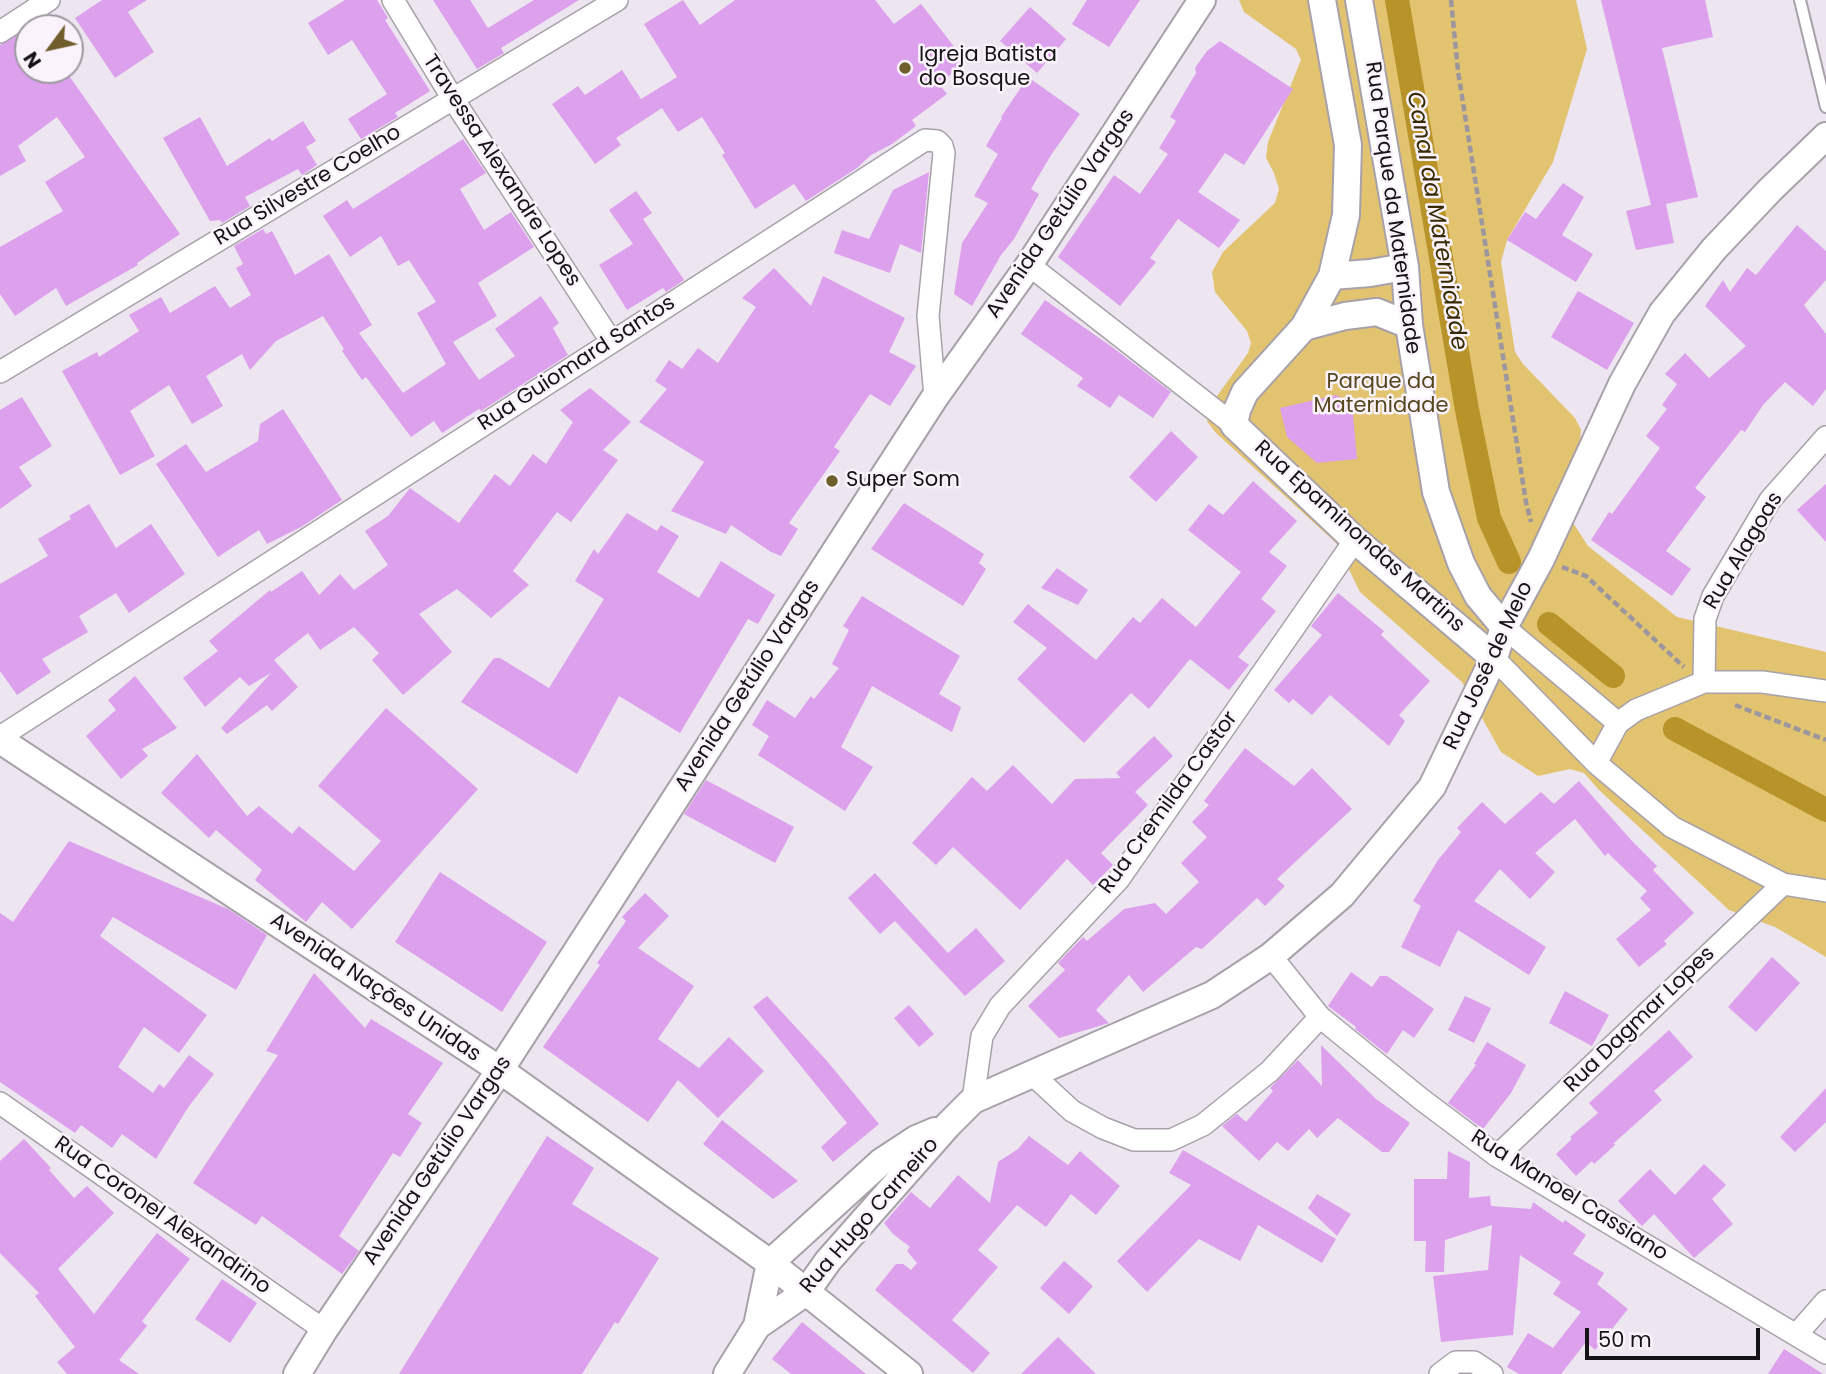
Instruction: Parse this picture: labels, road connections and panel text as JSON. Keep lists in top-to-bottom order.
{
  "streets": {
    "street": [
      "Travessa Alexandre Lopes",
      "Rua Silvestre Coelho",
      "Rua Parque da Maternidade",
      "Avenida Getúlio Vargas",
      "Rua Guiomard Santos",
      "Rua Epaminondas Martins",
      "Rua Alagoas",
      "Rua José de Melo",
      "Rua Cremilda Castor",
      "Avenida Nações Unidas",
      "Rua Dagmar Lopes",
      "Rua Manoel Cassiano",
      "Rua Coronel Alexandrino",
      "Rua Hugo Carneiro"
    ]
  },
  "crossings": [
    ["Travessa Alexandre Lopes", "Rua Silvestre Coelho"],
    ["Travessa Alexandre Lopes", "Rua Guiomard Santos"],
    ["Rua Parque da Maternidade", "Rua Epaminondas Martins"],
    ["Rua Parque da Maternidade", "Rua José de Melo"],
    ["Avenida Getúlio Vargas", "Rua Guiomard Santos"],
    ["Avenida Getúlio Vargas", "Rua Epaminondas Martins"],
    ["Avenida Getúlio Vargas", "Avenida Nações Unidas"],
    ["Avenida Getúlio Vargas", "Rua Coronel Alexandrino"],
    ["Rua Guiomard Santos", "Avenida Nações Unidas"],
    ["Rua Epaminondas Martins", "Rua José de Melo"],
    ["Rua Epaminondas Martins", "Rua Cremilda Castor"],
    ["Rua Epaminondas Martins", "Rua Dagmar Lopes"],
    ["Rua José de Melo", "Rua Cremilda Castor"],
    ["Rua José de Melo", "Rua Manoel Cassiano"],
    ["Rua José de Melo", "Rua Hugo Carneiro"],
    ["Avenida Nações Unidas", "Rua Hugo Carneiro"],
    ["Rua Dagmar Lopes", "Rua Manoel Cassiano"]
  ],
  "water": ["Canal da Maternidade"],
  "parks": ["Parque da Maternidade"],
  "places": ["Igreja Batista do Bosque", "Super Som"],
  "scale_bar": "50 m",
  "north": "bottom left"
}
